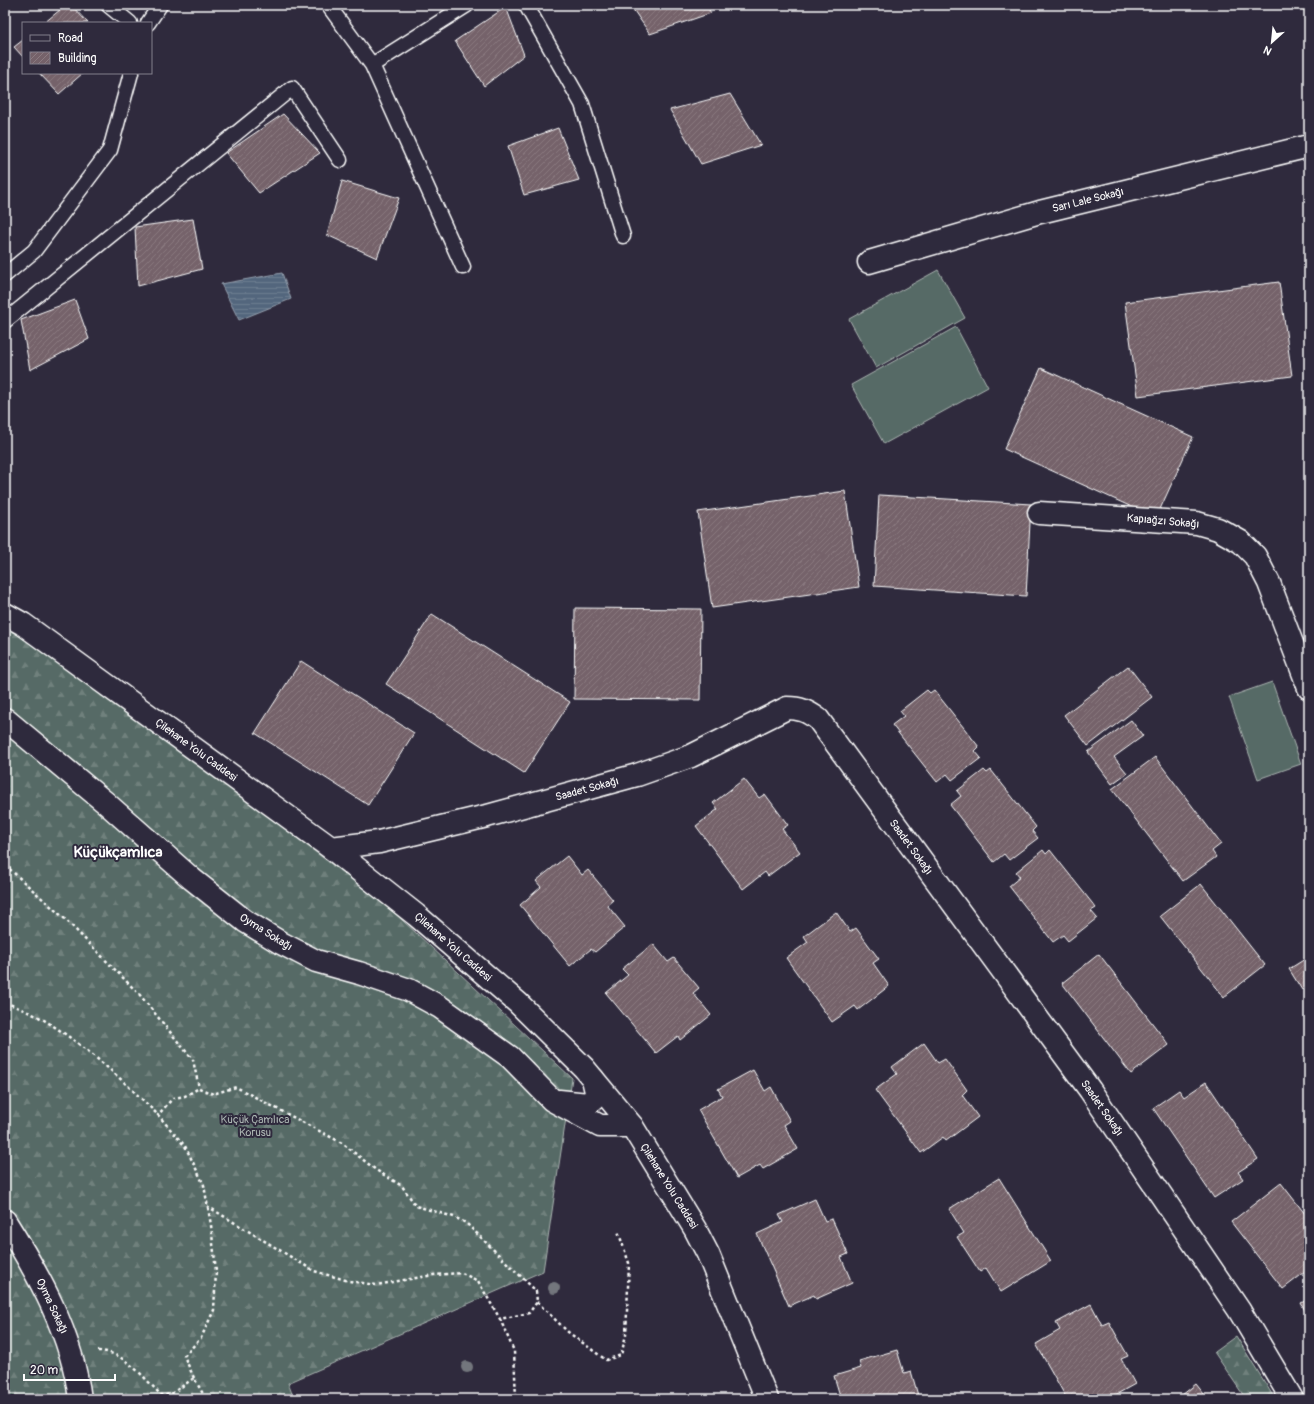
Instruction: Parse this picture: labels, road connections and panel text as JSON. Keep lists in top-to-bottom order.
{
  "streets": {
    "street": [
      "Sarı Lale Sokağı",
      "Kapıağzı Sokağı",
      "Çilehane Yolu Caddesi",
      "Saadet Sokağı",
      "Oyma Sokağı"
    ]
  },
  "crossings": [
    ["Çilehane Yolu Caddesi", "Saadet Sokağı"],
    ["Çilehane Yolu Caddesi", "Oyma Sokağı"]
  ],
  "districts": ["Küçükçamlıca"],
  "parks": ["Küçük Çamlıca Korusu"],
  "legend": ["Road", "Building"],
  "scale_bar": "20 m",
  "north": "bottom left"
}
